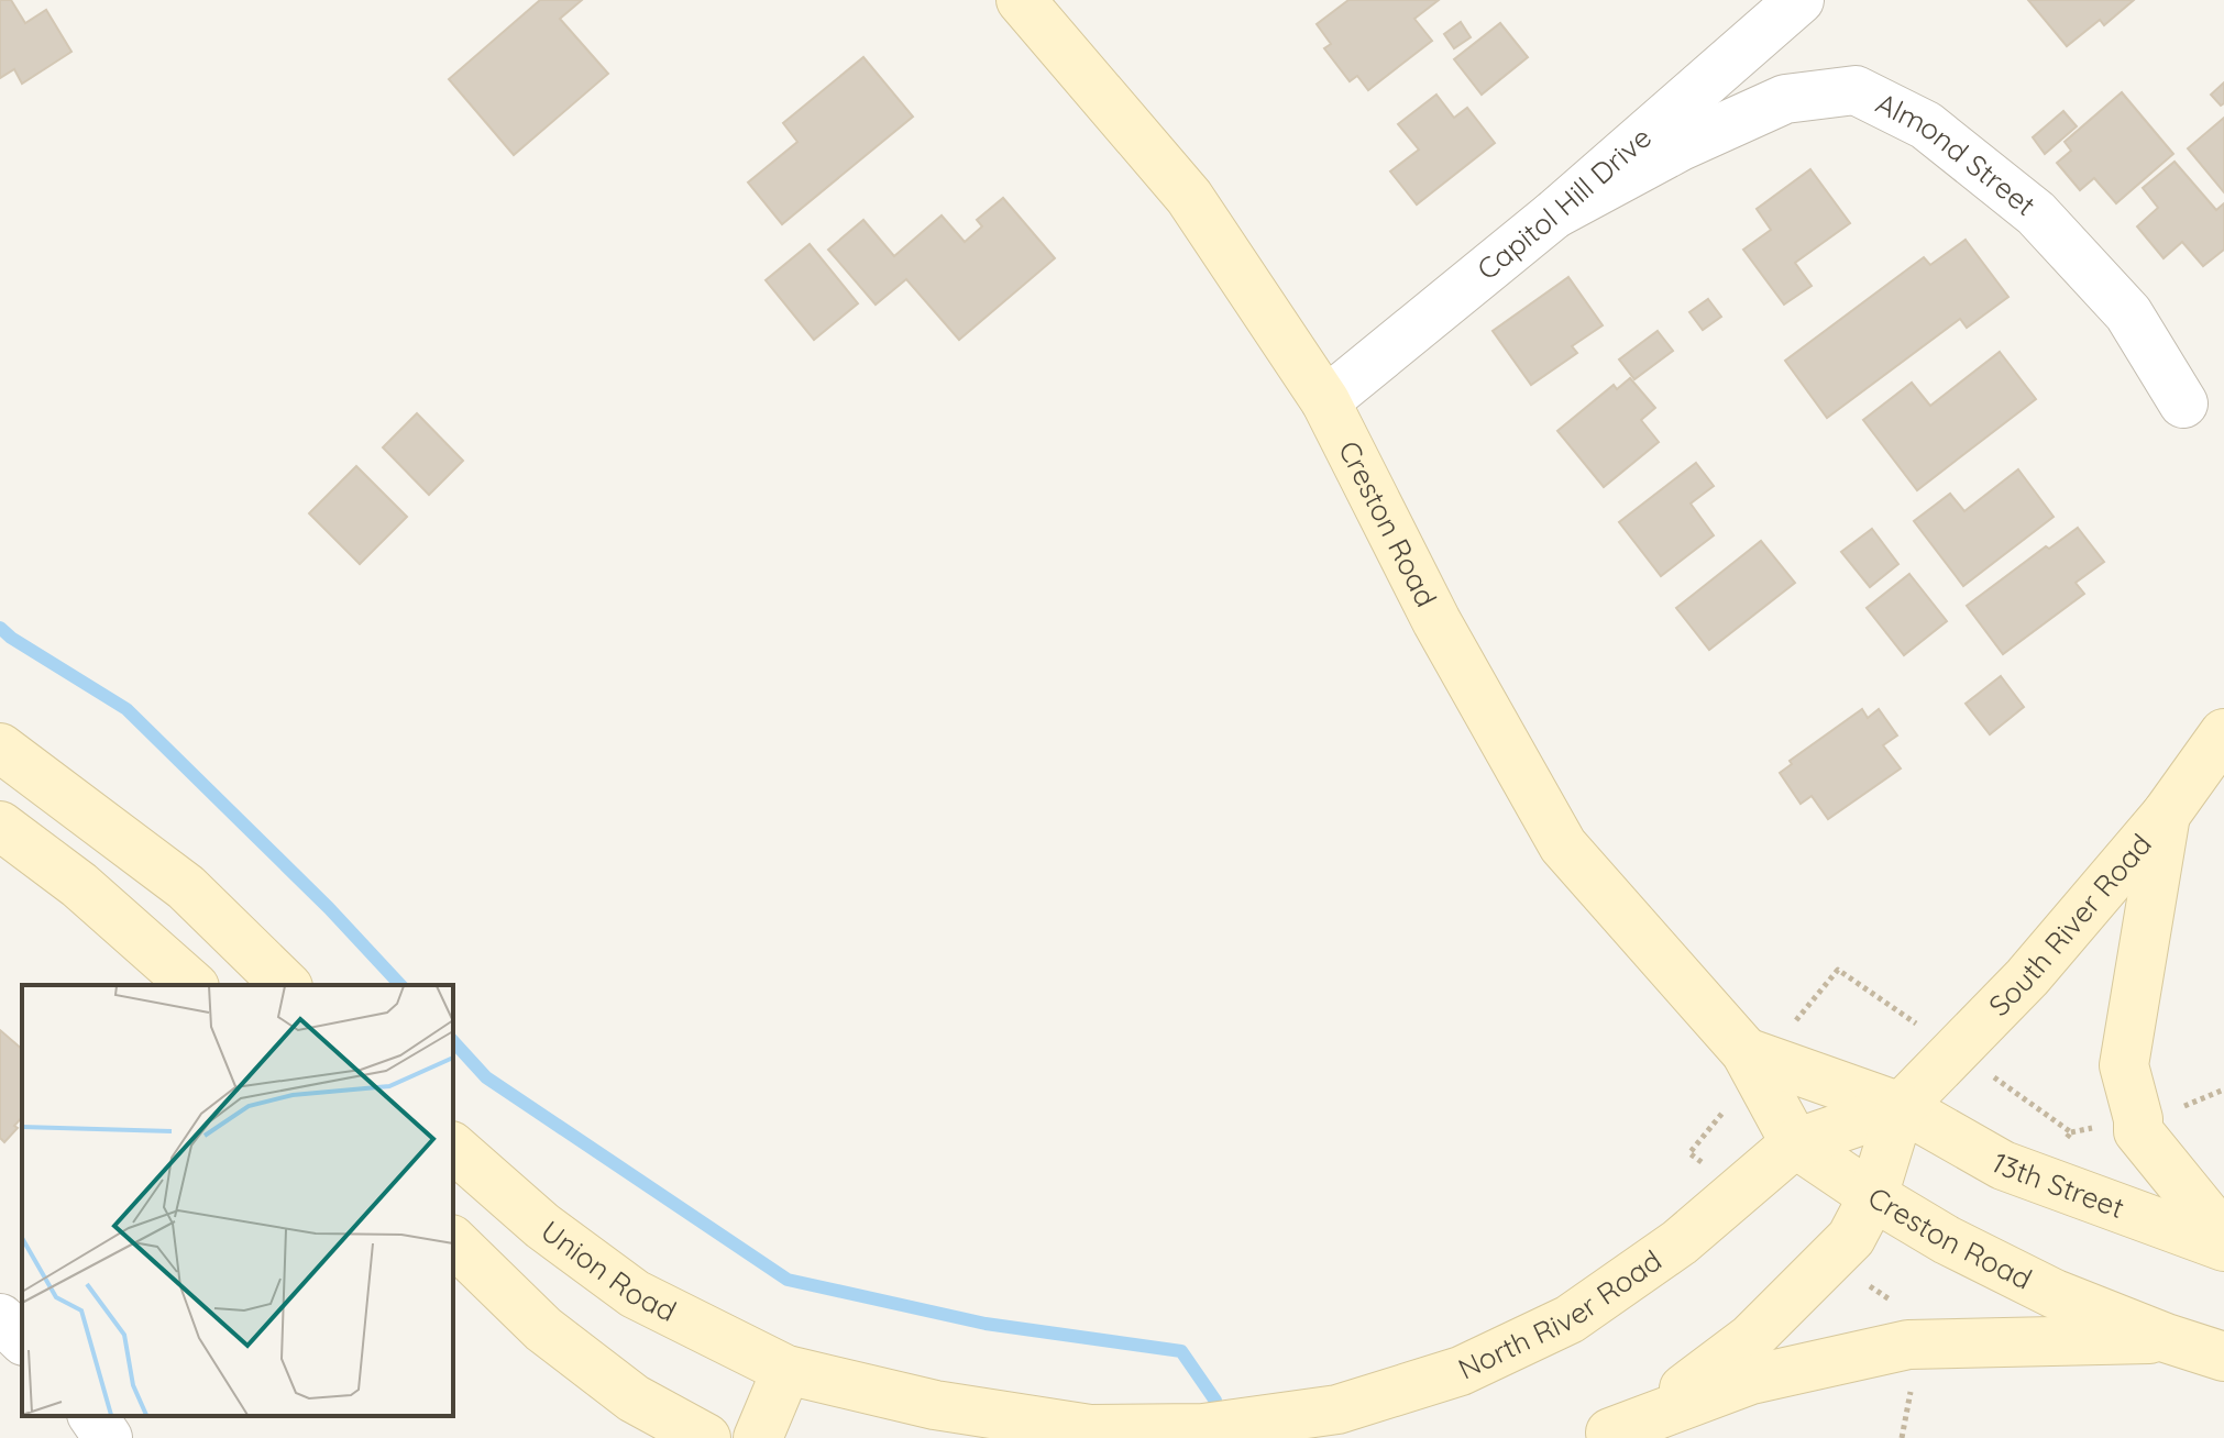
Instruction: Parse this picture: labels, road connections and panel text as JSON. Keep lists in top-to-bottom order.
{
  "streets": {
    "main road": [
      "Creston Road",
      "South River Road",
      "13th Street",
      "Union Road",
      "North River Road"
    ],
    "street": ["Almond Street", "Capitol Hill Drive"]
  },
  "crossings": [
    ["Almond Street", "Capitol Hill Drive"],
    ["Capitol Hill Drive", "Creston Road"],
    ["Creston Road", "South River Road"],
    ["Creston Road", "13th Street"],
    ["Creston Road", "North River Road"],
    ["South River Road", "13th Street"],
    ["South River Road", "North River Road"],
    ["13th Street", "North River Road"],
    ["Union Road", "North River Road"]
  ]
}
